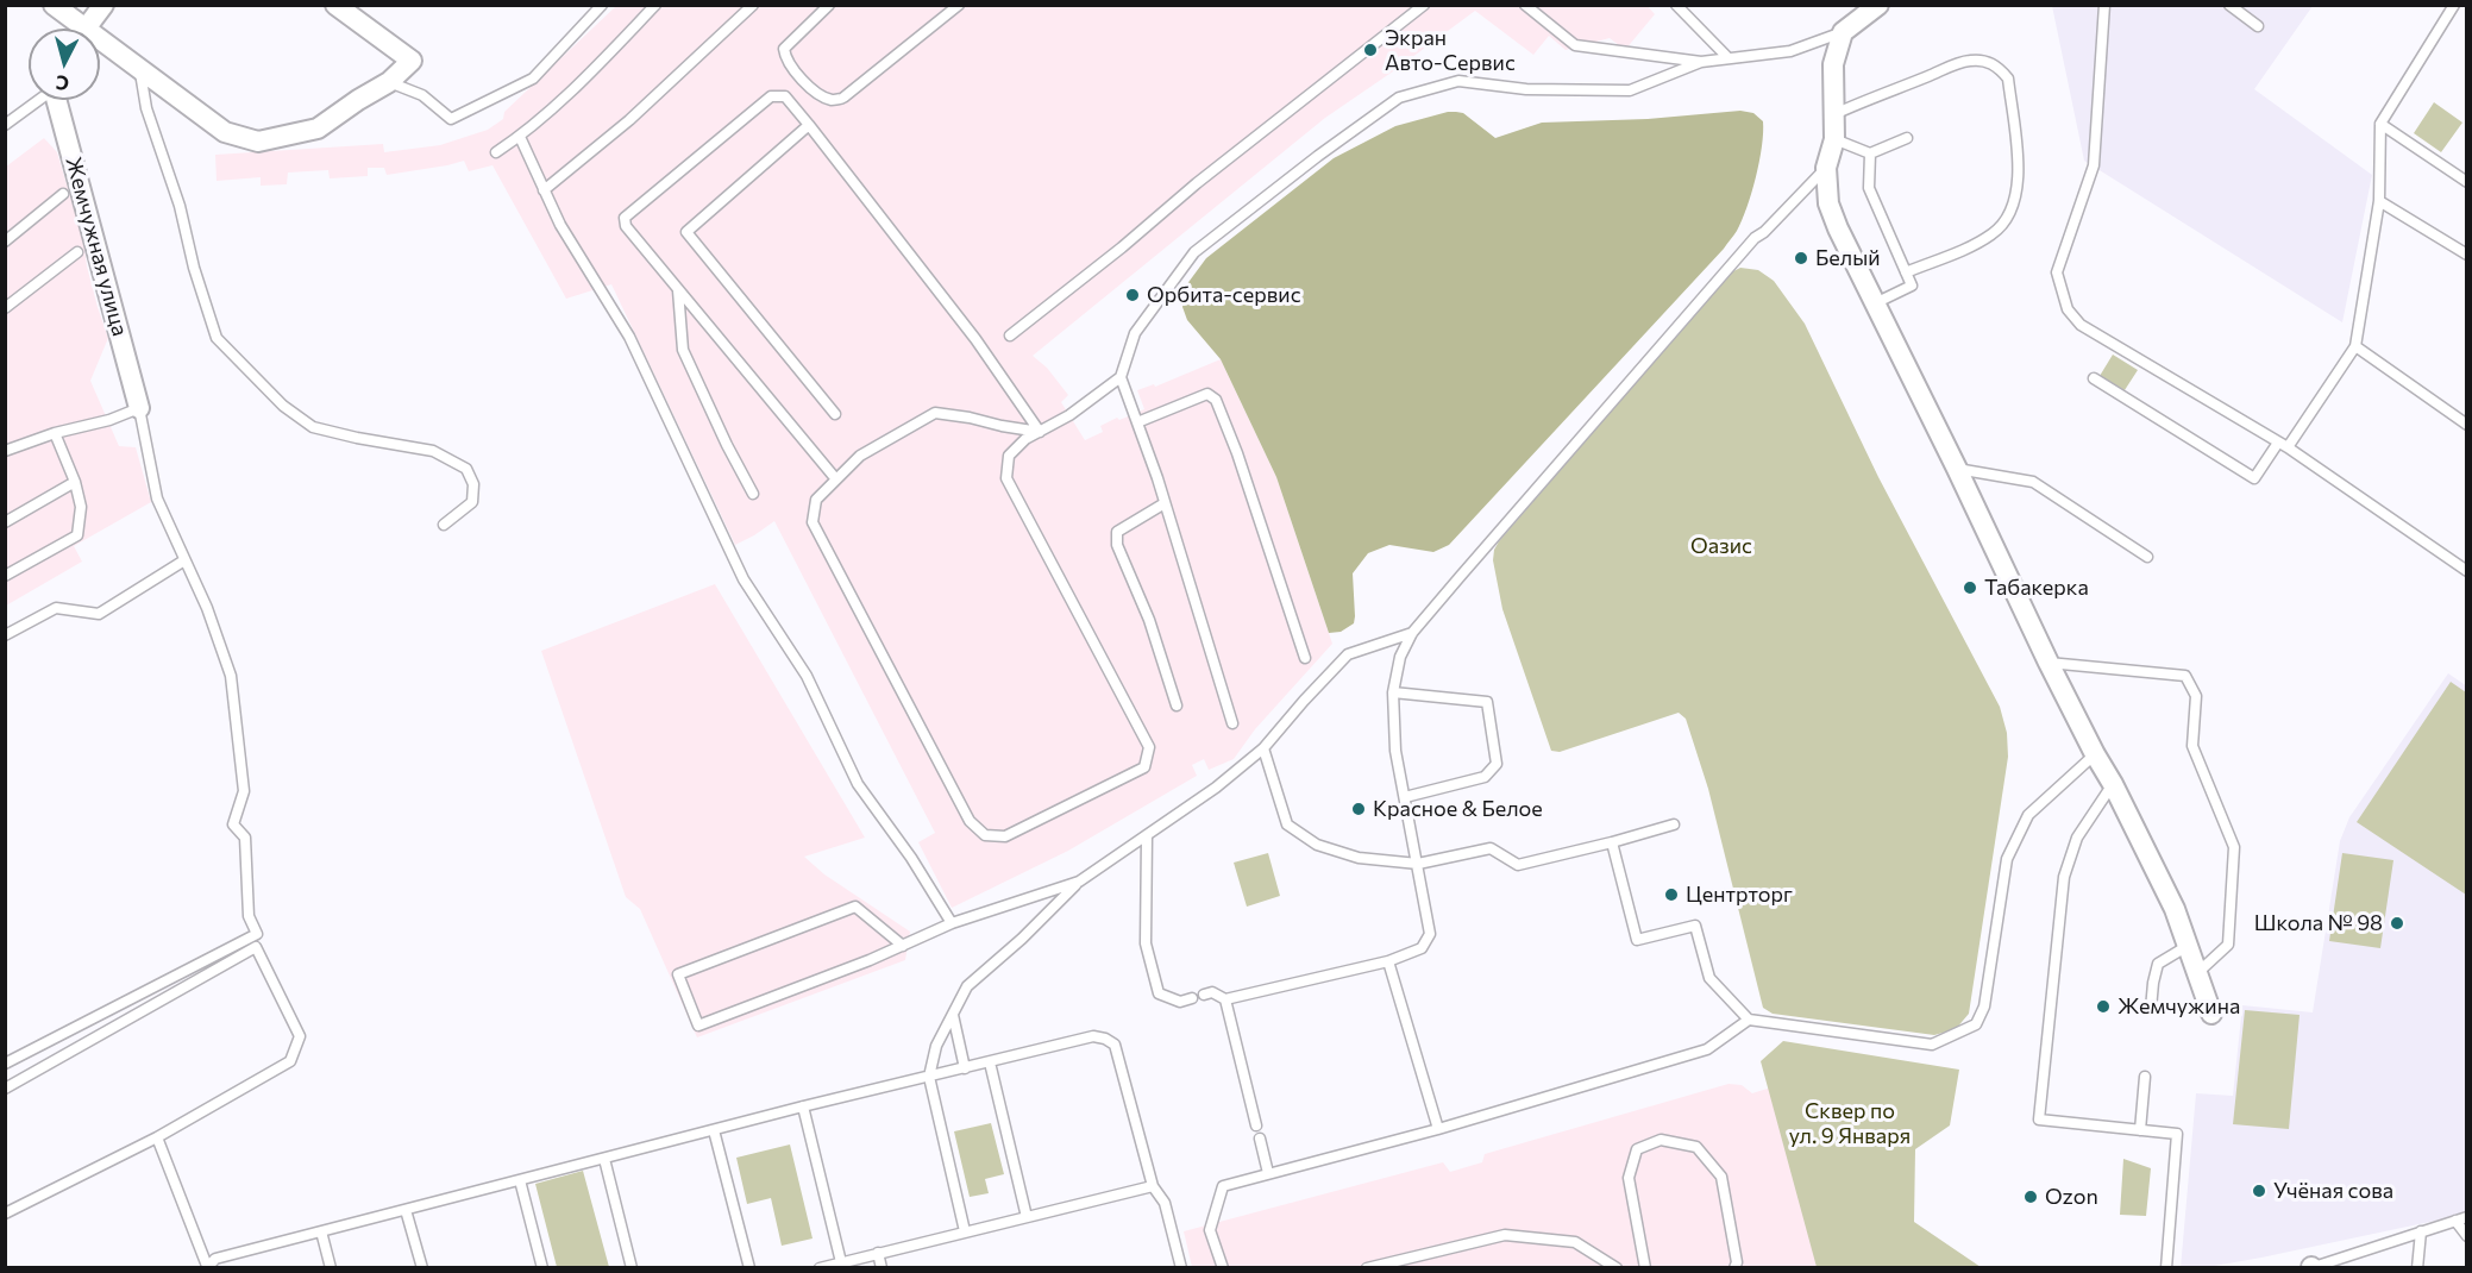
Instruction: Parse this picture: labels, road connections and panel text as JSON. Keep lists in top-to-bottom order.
{
  "streets": {
    "street": ["Жемчужная улица"]
  },
  "parks": ["Оазис", "Сквер по ул. 9 Января"],
  "places": [
    "Экран Авто-Сервис",
    "Белый",
    "Орбита-сервис",
    "Табакерка",
    "Красное & Белое",
    "Центрторг",
    "Школа № 98",
    "Жемчужина",
    "Учёная сова",
    "Ozon"
  ],
  "north": "bottom"
}
